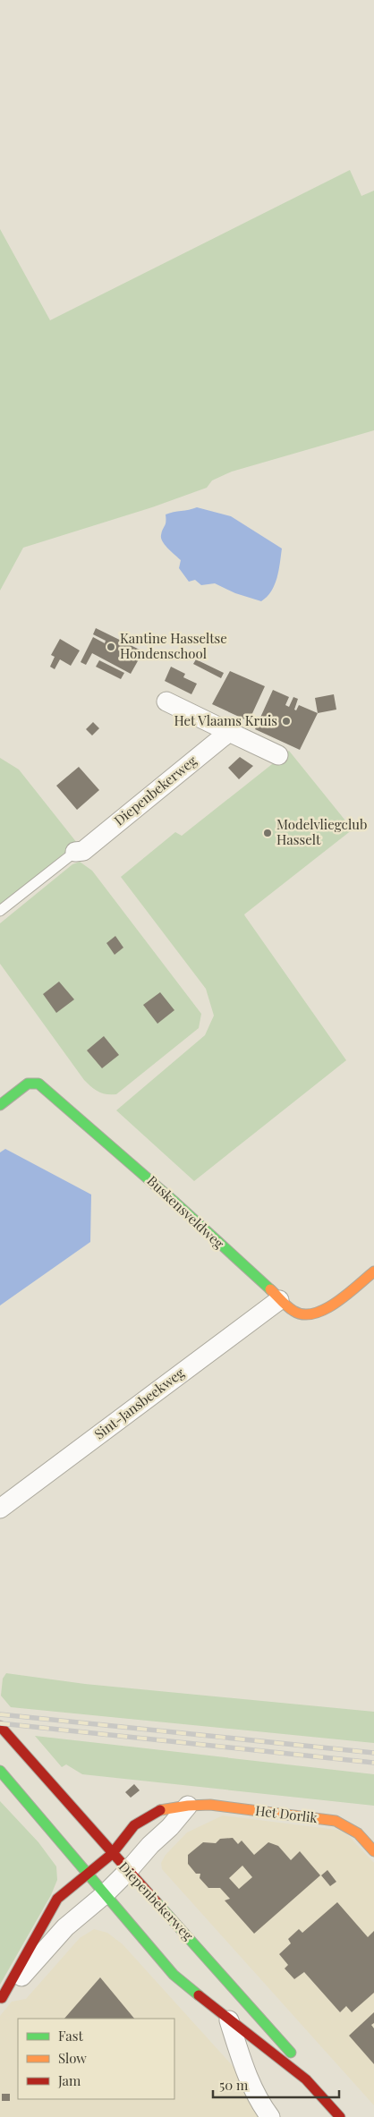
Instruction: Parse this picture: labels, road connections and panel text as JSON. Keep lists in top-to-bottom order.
{
  "streets": {
    "main road": ["Diepenbekerweg", "Buskensveldweg", "Het Dorlik"],
    "street": ["Sint-Jansbeekweg"]
  },
  "crossings": [
    ["Diepenbekerweg", "Het Dorlik"],
    ["Buskensveldweg", "Sint-Jansbeekweg"]
  ],
  "places": ["Kantine Hasseltse Hondenschool", "Het Vlaams Kruis", "Modelvliegclub Hasselt"],
  "legend": ["Fast", "Slow", "Jam"],
  "scale_bar": "50 m"
}
